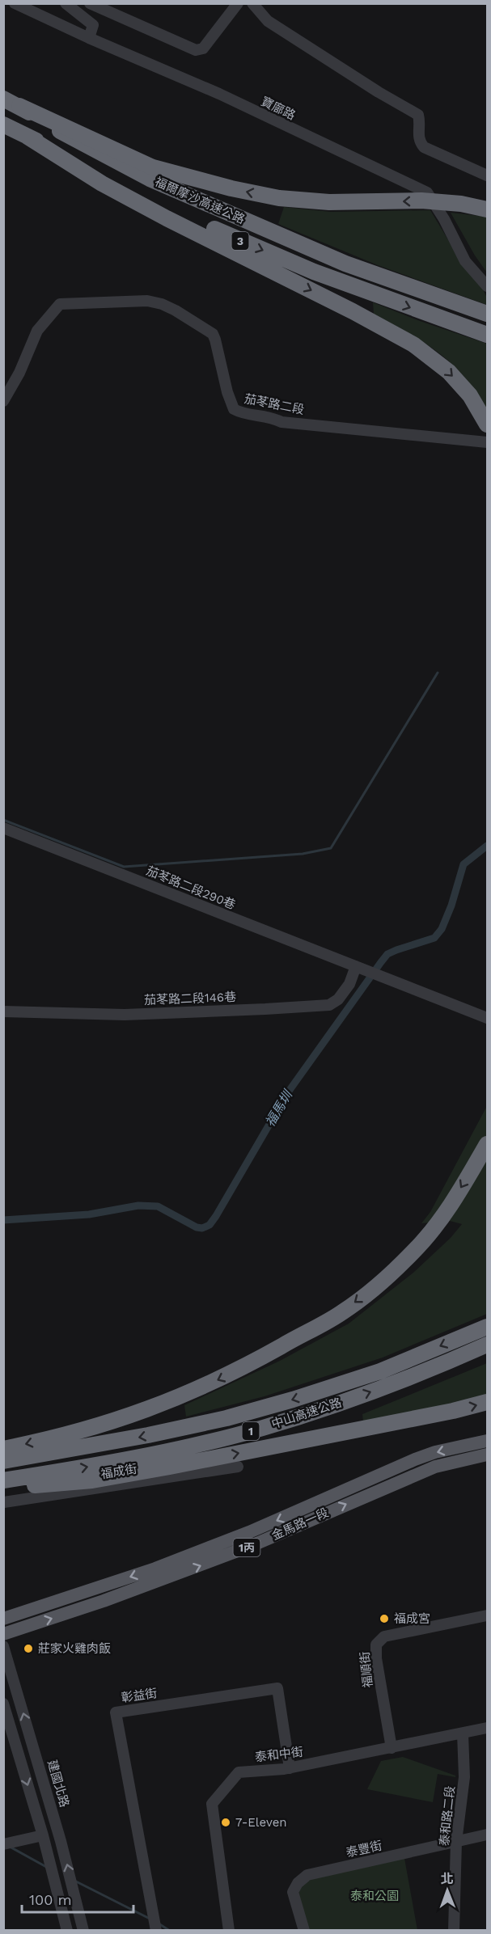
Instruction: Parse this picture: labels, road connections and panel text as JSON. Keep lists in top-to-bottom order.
{
  "streets": {
    "highway": [
      "福爾摩沙高速公路",
      "3",
      "中山高速公路",
      "1"
    ],
    "main road": ["金馬路一段", "1丙"],
    "street": [
      "寶廍路",
      "茄苳路二段",
      "茄苳路二段290巷",
      "茄苳路二段146巷",
      "福成街",
      "福順街",
      "彰益街",
      "泰和中街",
      "建國北路",
      "泰和路二段",
      "泰豐街"
    ]
  },
  "crossings": [
    ["茄苳路二段290巷", "茄苳路二段146巷"],
    ["福順街", "泰和中街"],
    ["彰益街", "泰和中街"],
    ["泰和中街", "泰和路二段"],
    ["泰和路二段", "泰豐街"]
  ],
  "water": ["福馬圳"],
  "parks": ["泰和公園"],
  "places": ["福成宮", "莊家火雞肉飯", "7-Eleven"],
  "scale_bar": "100 m",
  "north": "top"
}
